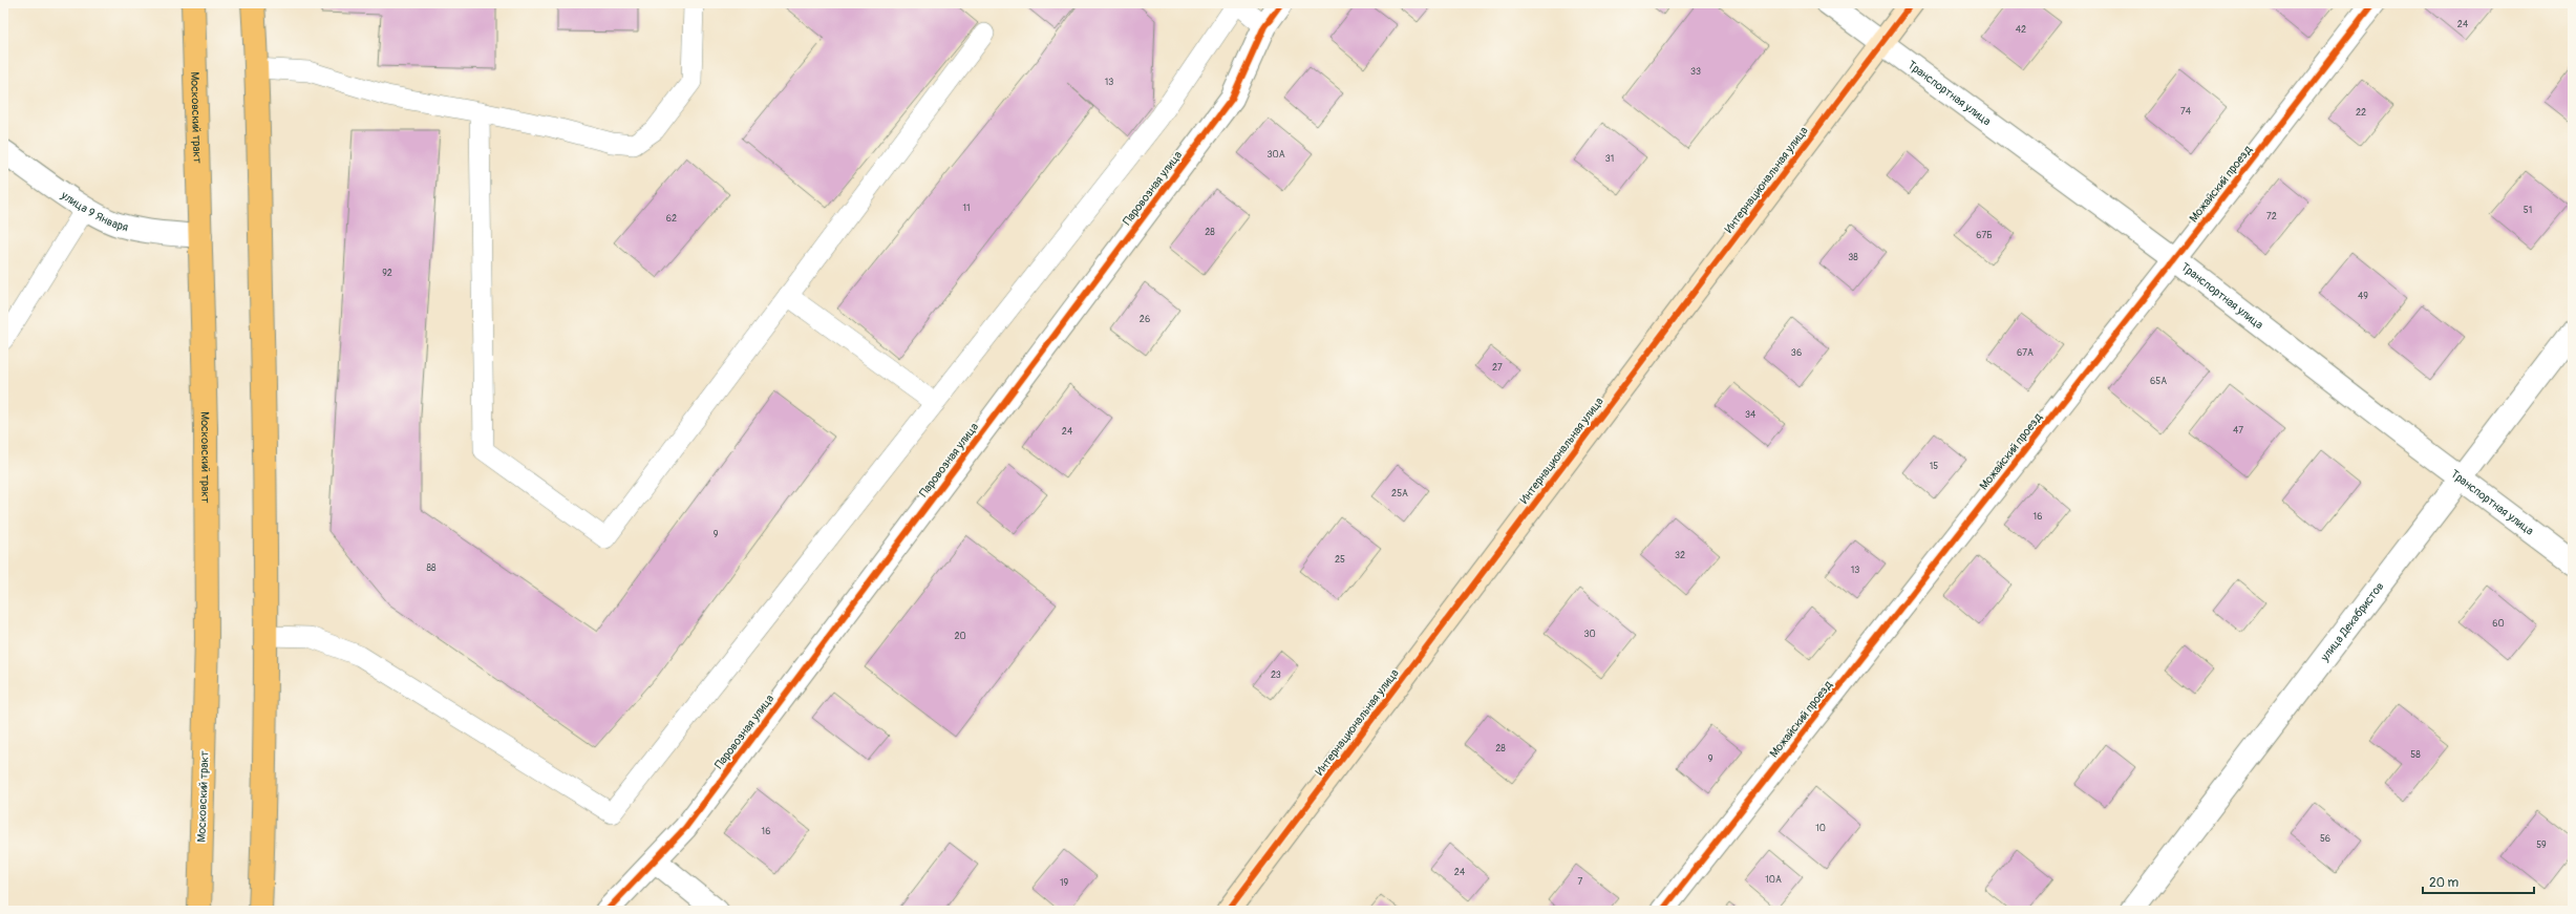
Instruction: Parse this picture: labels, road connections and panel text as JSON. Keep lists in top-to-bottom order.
{
  "streets": {
    "main road": ["Московский тракт"],
    "street": [
      "Транспортная улица",
      "Интернациональная улица",
      "Можайский проезд",
      "Паровозная улица",
      "улица 9 Января",
      "улица Декабристов"
    ]
  },
  "crossings": [
    ["Транспортная улица", "Интернациональная улица"],
    ["Транспортная улица", "Можайский проезд"],
    ["Транспортная улица", "улица Декабристов"],
    ["Московский тракт", "улица 9 Января"]
  ],
  "house_numbers": [
    "24",
    "42",
    "33",
    "13",
    "74",
    "22",
    "30А",
    "31",
    "11",
    "51",
    "72",
    "62",
    "28",
    "67Б",
    "38",
    "92",
    "49",
    "26",
    "36",
    "67А",
    "27",
    "65А",
    "34",
    "47",
    "24",
    "15",
    "25А",
    "16",
    "9",
    "32",
    "25",
    "88",
    "13",
    "60",
    "30",
    "20",
    "23",
    "28",
    "58",
    "9",
    "10",
    "16",
    "56",
    "59",
    "24",
    "10А",
    "7",
    "19"
  ],
  "scale_bar": "20 m"
}
